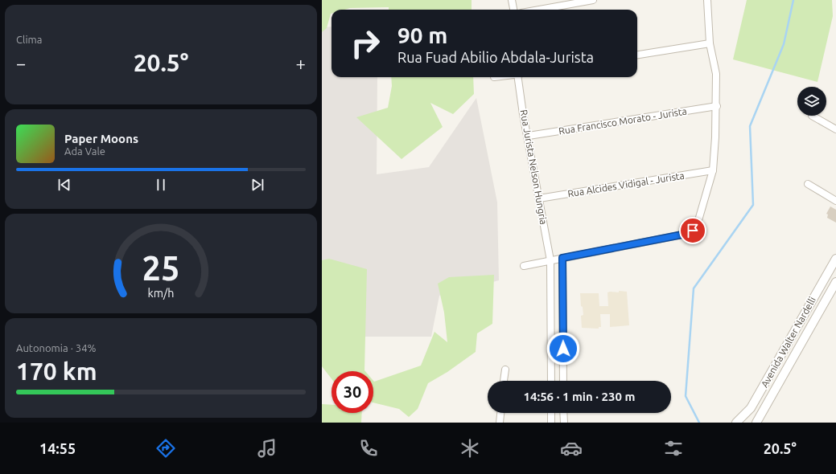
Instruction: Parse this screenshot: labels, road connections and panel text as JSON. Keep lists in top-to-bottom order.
{
  "streets": {
    "street": [
      "Rua Francisco Morato - Jurista",
      "Rua Jurista Nelson Hungria",
      "Rua Alcides Vidigal - Jurista",
      "Avenida Walter Nardelli"
    ]
  },
  "crossings": [
    ["Rua Francisco Morato - Jurista", "Rua Jurista Nelson Hungria"],
    ["Rua Jurista Nelson Hungria", "Rua Alcides Vidigal - Jurista"]
  ],
  "page": {
    "tile": [
      "Clima",
      ["Autonomia · 34%", "170 km"]
    ],
    "turn": ["90 m", "Rua Fuad Abilio Abdala-Jurista"],
    "heat": ["−", "20.5°", "+"],
    "song": ["Paper Moons", "Ada Vale"],
    "limit": "30",
    "trip": "14:56 · 1 min · 230 m",
    "tabs": ["14:55", "20.5°"],
    "gauge": ["25", "km/h"]
  }
}
